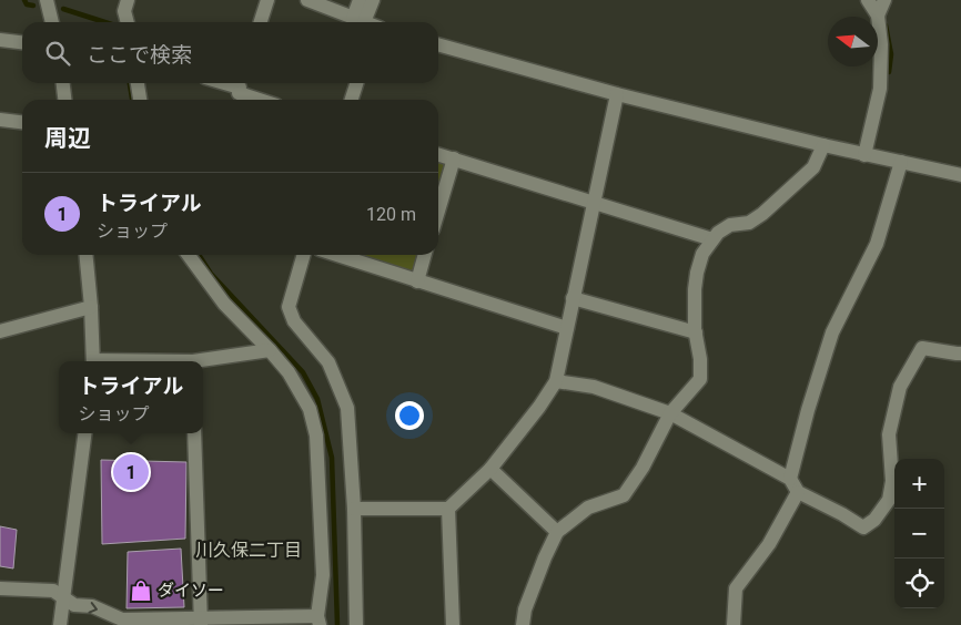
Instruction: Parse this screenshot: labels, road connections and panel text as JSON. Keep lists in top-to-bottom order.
{
  "districts": ["川久保二丁目"],
  "places": {
    "shop": ["ダイソー"]
  },
  "north": "left",
  "page": {
    "search": "ここで検索",
    "heading": "周辺",
    "list": [
      {
        "mark": "1",
        "name": "トライアル",
        "note": "ショップ",
        "value": "120 m"
      }
    ],
    "popup": ["トライアル", "ショップ"],
    "pins": "1",
    "map_buttons": ["+", "−"]
  }
}
